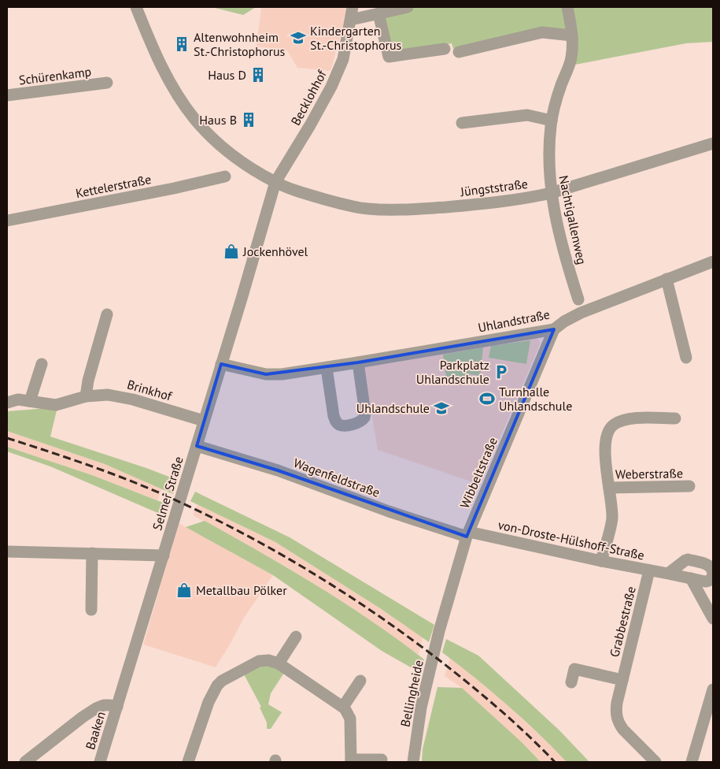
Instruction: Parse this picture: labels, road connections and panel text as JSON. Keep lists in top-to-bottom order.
{
  "streets": {
    "street": [
      "Schürenkamp",
      "Becklohhof",
      "Kettelerstraße",
      "Jüngststraße",
      "Nachtigallenweg",
      "Uhlandstraße",
      "Brinkhof",
      "Wibbeltstraße",
      "Weberstraße",
      "Wagenfeldstraße",
      "Selmer Straße",
      "von-Droste-Hülshoff-Straße",
      "Grabbestraße",
      "Bellingheide",
      "Baaken"
    ]
  },
  "crossings": [
    ["Becklohhof", "Jüngststraße"],
    ["Becklohhof", "Selmer Straße"],
    ["Jüngststraße", "Nachtigallenweg"],
    ["Jüngststraße", "Selmer Straße"],
    ["Uhlandstraße", "Wibbeltstraße"],
    ["Uhlandstraße", "Selmer Straße"],
    ["Brinkhof", "Selmer Straße"],
    ["Wibbeltstraße", "Wagenfeldstraße"],
    ["Wibbeltstraße", "von-Droste-Hülshoff-Straße"],
    ["Wibbeltstraße", "Bellingheide"],
    ["Weberstraße", "von-Droste-Hülshoff-Straße"],
    ["Wagenfeldstraße", "Selmer Straße"],
    ["Wagenfeldstraße", "von-Droste-Hülshoff-Straße"],
    ["Selmer Straße", "Baaken"],
    ["von-Droste-Hülshoff-Straße", "Grabbestraße"]
  ],
  "places": {
    "school or university": ["Kindergarten St.-Christophorus", "Uhlandschule"],
    "building": ["Altenwohnheim St.-Christophorus", "Haus D", "Haus B"],
    "shop": ["Jockenhövel", "Metallbau Pölker"],
    "parking": ["Parkplatz Uhlandschule"],
    "sports": ["Turnhalle Uhlandschule"]
  }
}
